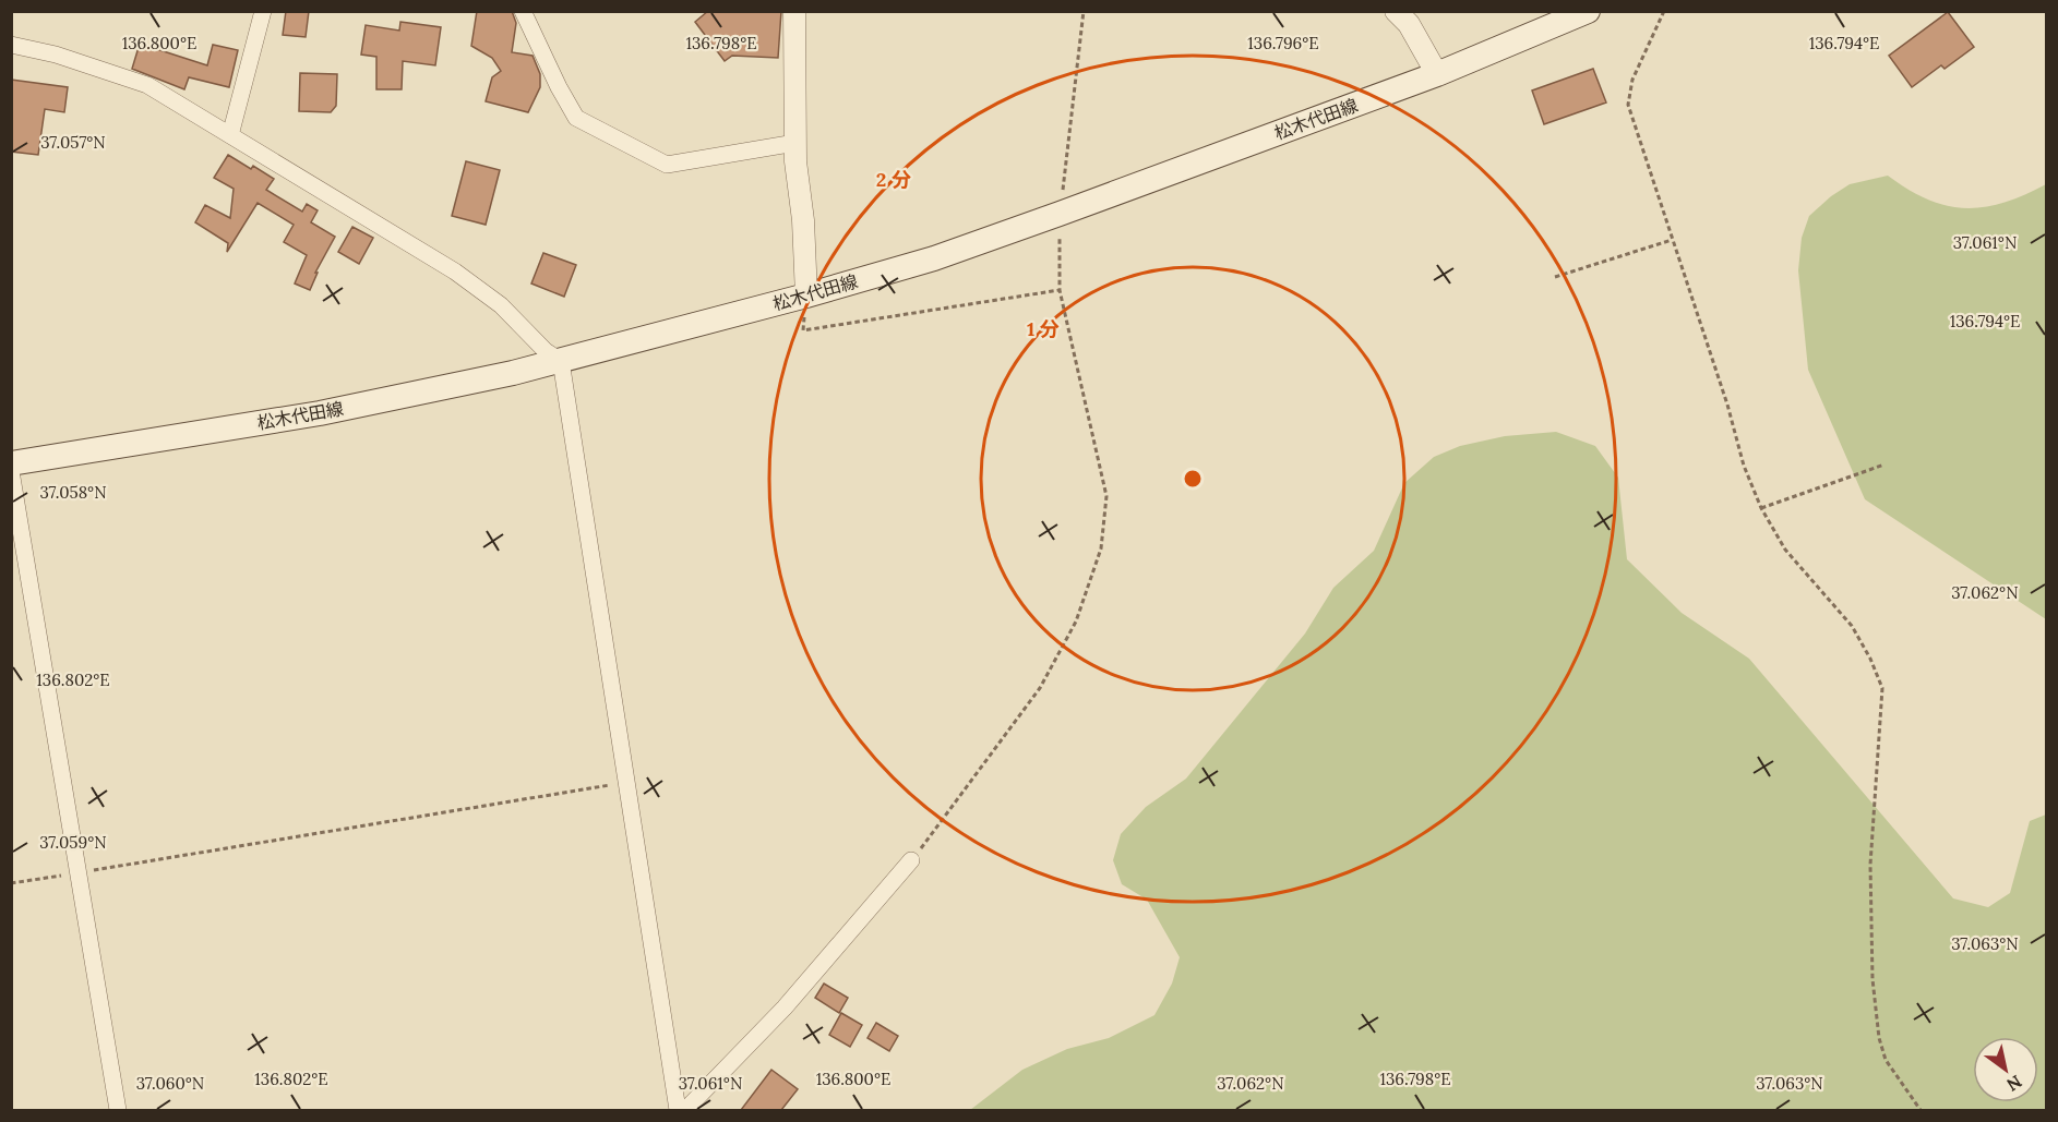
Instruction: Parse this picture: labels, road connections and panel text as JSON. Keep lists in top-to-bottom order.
{
  "streets": {
    "main road": ["松木代田線"]
  },
  "north": "bottom right",
  "coordinates": [
    "136.800°E",
    "136.798°E",
    "136.796°E",
    "136.794°E",
    "37.057°N",
    "37.061°N",
    "37.058°N",
    "37.062°N",
    "136.802°E",
    "37.059°N",
    "37.063°N",
    "37.060°N"
  ],
  "rings": ["2 分", "1 分"]
}
